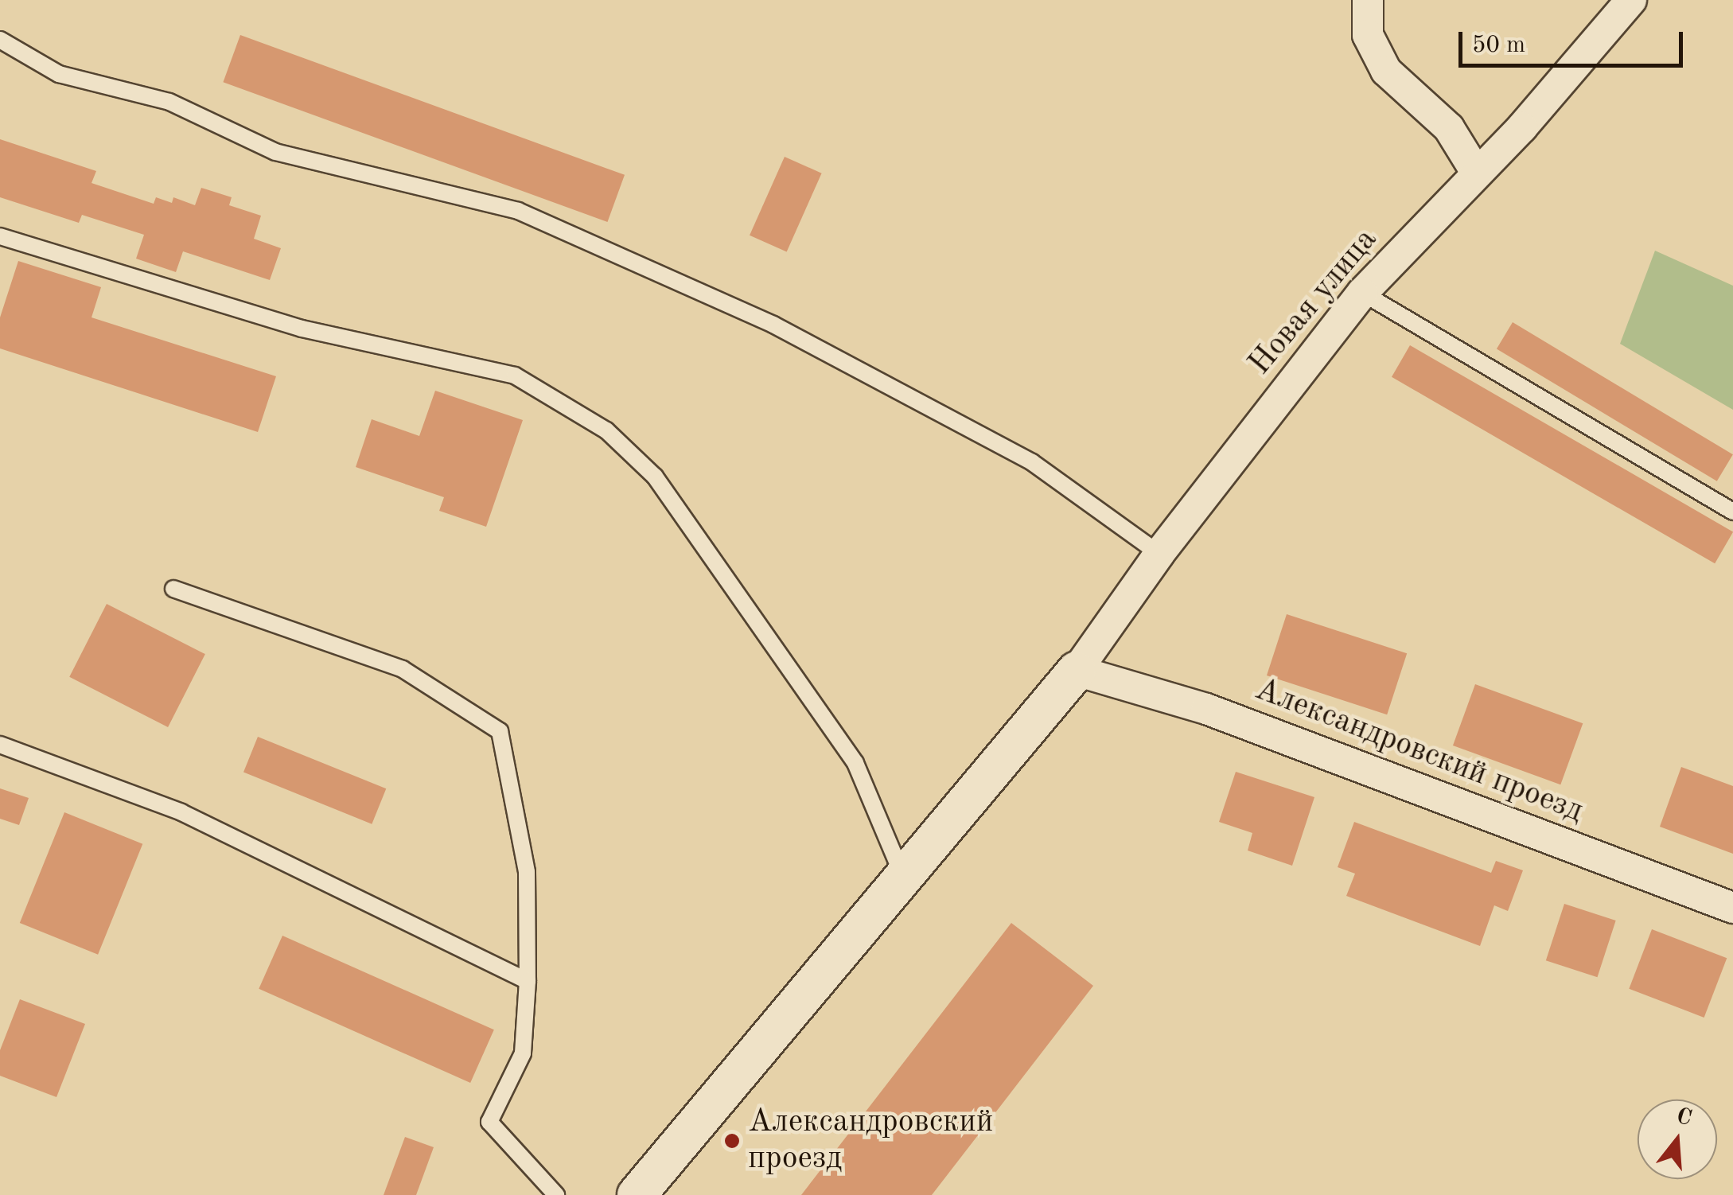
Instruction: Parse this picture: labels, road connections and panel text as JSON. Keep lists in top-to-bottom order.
{
  "streets": {
    "street": ["Новая улица", "Александровский проезд"]
  },
  "crossings": [
    ["Новая улица", "Александровский проезд"]
  ],
  "places": ["Александровский проезд"],
  "scale_bar": "50 m",
  "north": "top"
}
